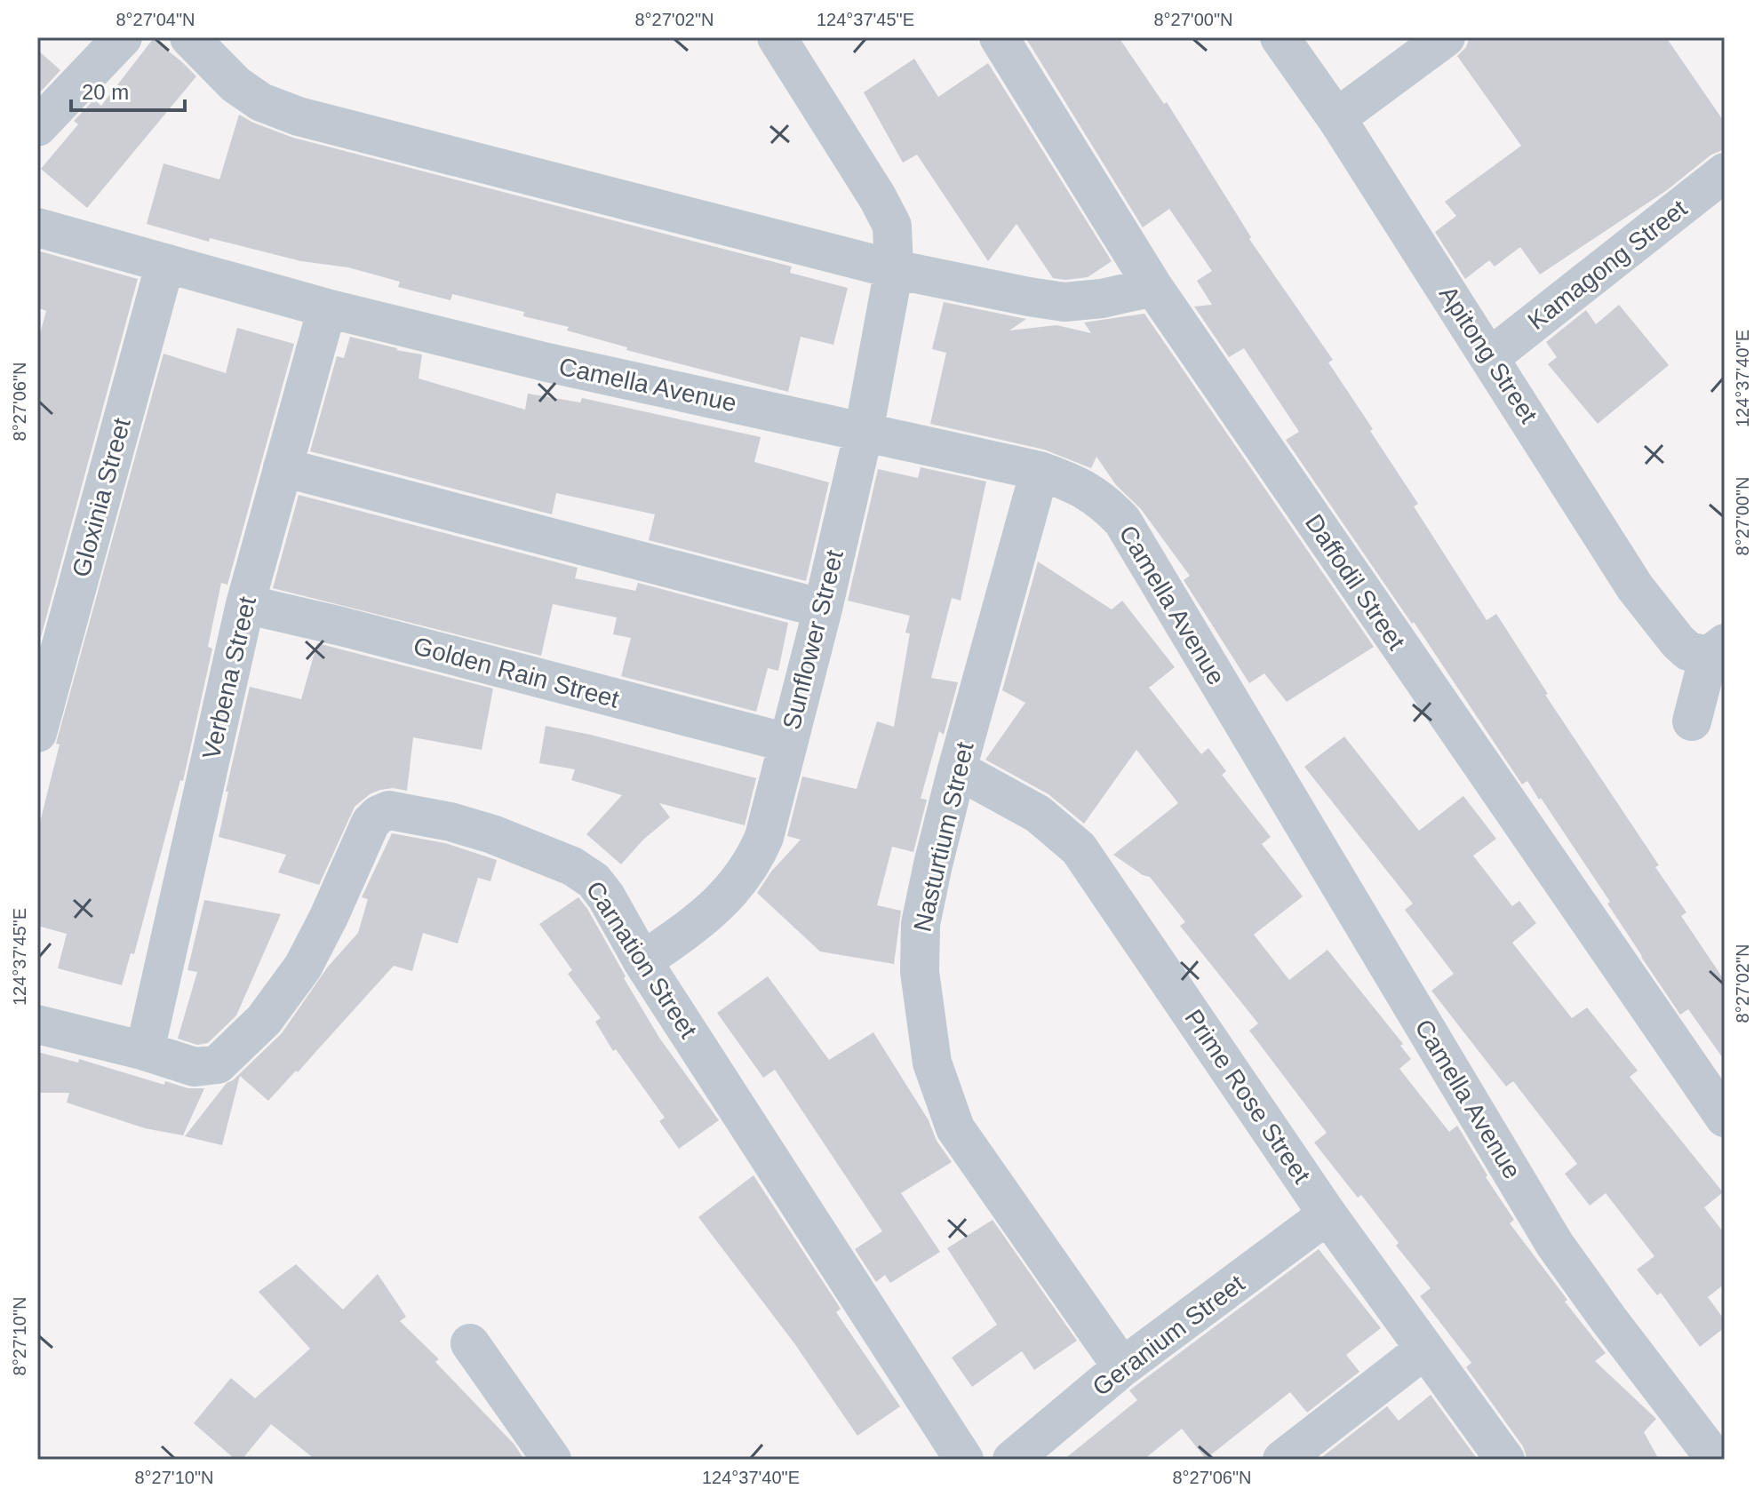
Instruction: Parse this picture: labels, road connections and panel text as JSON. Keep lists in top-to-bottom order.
{
  "streets": {
    "street": [
      "Kamagong Street",
      "Apitong Street",
      "Camella Avenue",
      "Gloxinia Street",
      "Daffodil Street",
      "Sunflower Street",
      "Golden Rain Street",
      "Verbena Street",
      "Nasturtium Street",
      "Carnation Street",
      "Prime Rose Street",
      "Geranium Street"
    ]
  },
  "crossings": [
    ["Kamagong Street", "Apitong Street"],
    ["Camella Avenue", "Gloxinia Street"],
    ["Camella Avenue", "Sunflower Street"],
    ["Camella Avenue", "Verbena Street"],
    ["Camella Avenue", "Nasturtium Street"],
    ["Sunflower Street", "Golden Rain Street"],
    ["Sunflower Street", "Carnation Street"],
    ["Golden Rain Street", "Verbena Street"],
    ["Verbena Street", "Carnation Street"],
    ["Nasturtium Street", "Prime Rose Street"],
    ["Nasturtium Street", "Geranium Street"],
    ["Prime Rose Street", "Geranium Street"]
  ],
  "scale_bar": "20 m",
  "coordinates": [
    "8°27'04\"N",
    "8°27'02\"N",
    "124°37'45\"E",
    "8°27'00\"N",
    "124°37'40\"E",
    "8°27'06\"N",
    "8°27'10\"N"
  ]
}
